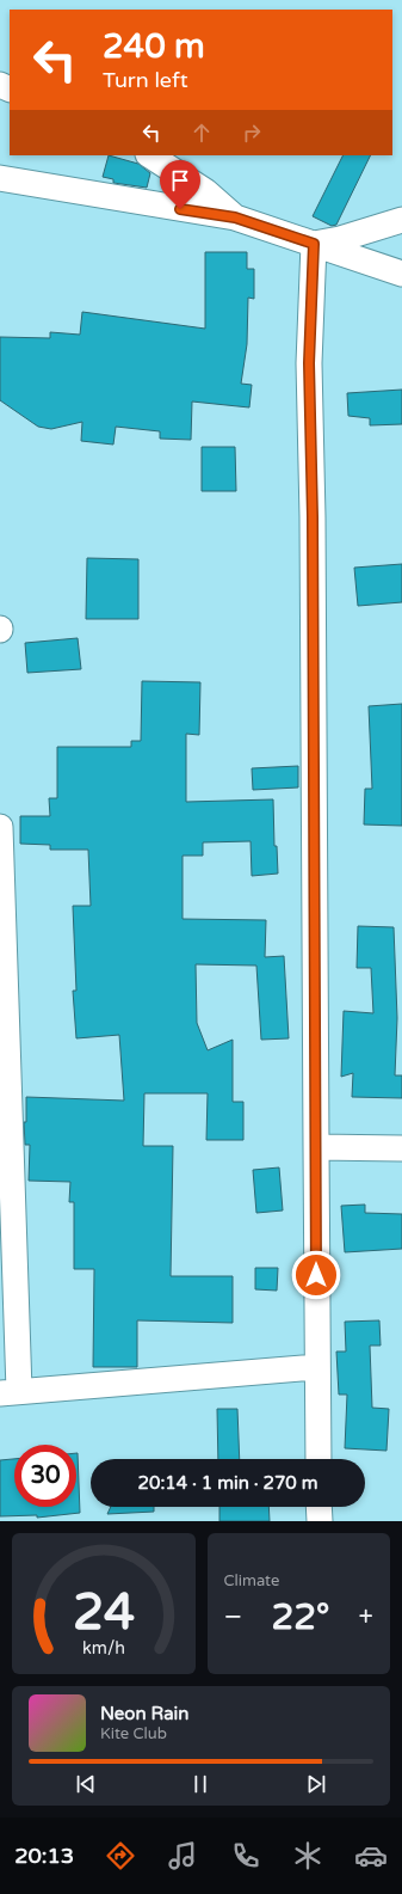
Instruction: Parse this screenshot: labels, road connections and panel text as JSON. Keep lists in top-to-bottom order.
{
  "page": {
    "turn": ["240 m", "Turn left"],
    "limit": "30",
    "trip": "20:14 · 1 min · 270 m",
    "tile": "Climate",
    "heat": ["−", "22°", "+"],
    "song": ["Neon Rain", "Kite Club"],
    "tabs": "20:13",
    "gauge": ["24", "km/h"]
  }
}
